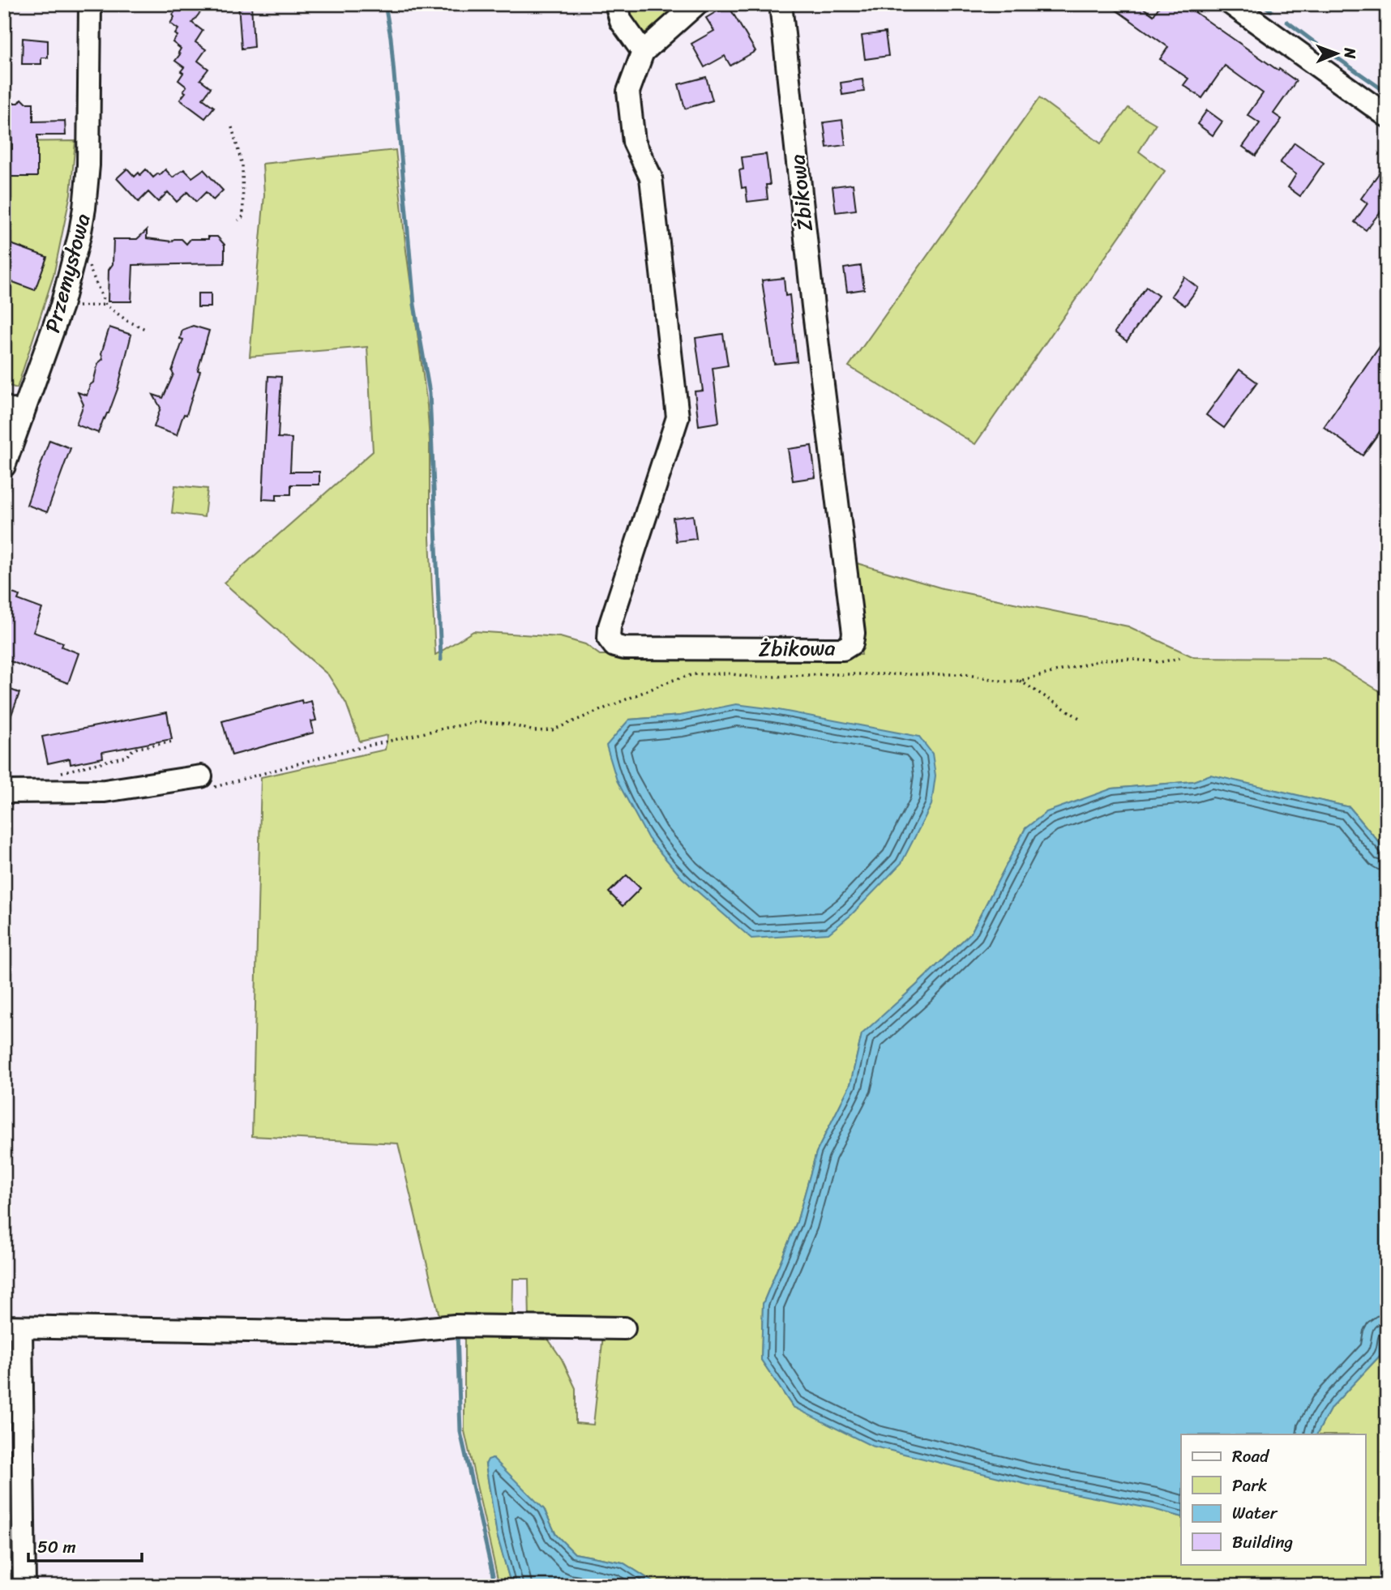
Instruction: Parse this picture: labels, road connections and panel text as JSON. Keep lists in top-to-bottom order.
{
  "streets": {
    "street": ["Żbikowa", "Przemysłowa"]
  },
  "legend": [
    "Road",
    "Park",
    "Water",
    "Building"
  ],
  "scale_bar": "50 m",
  "north": "right"
}
